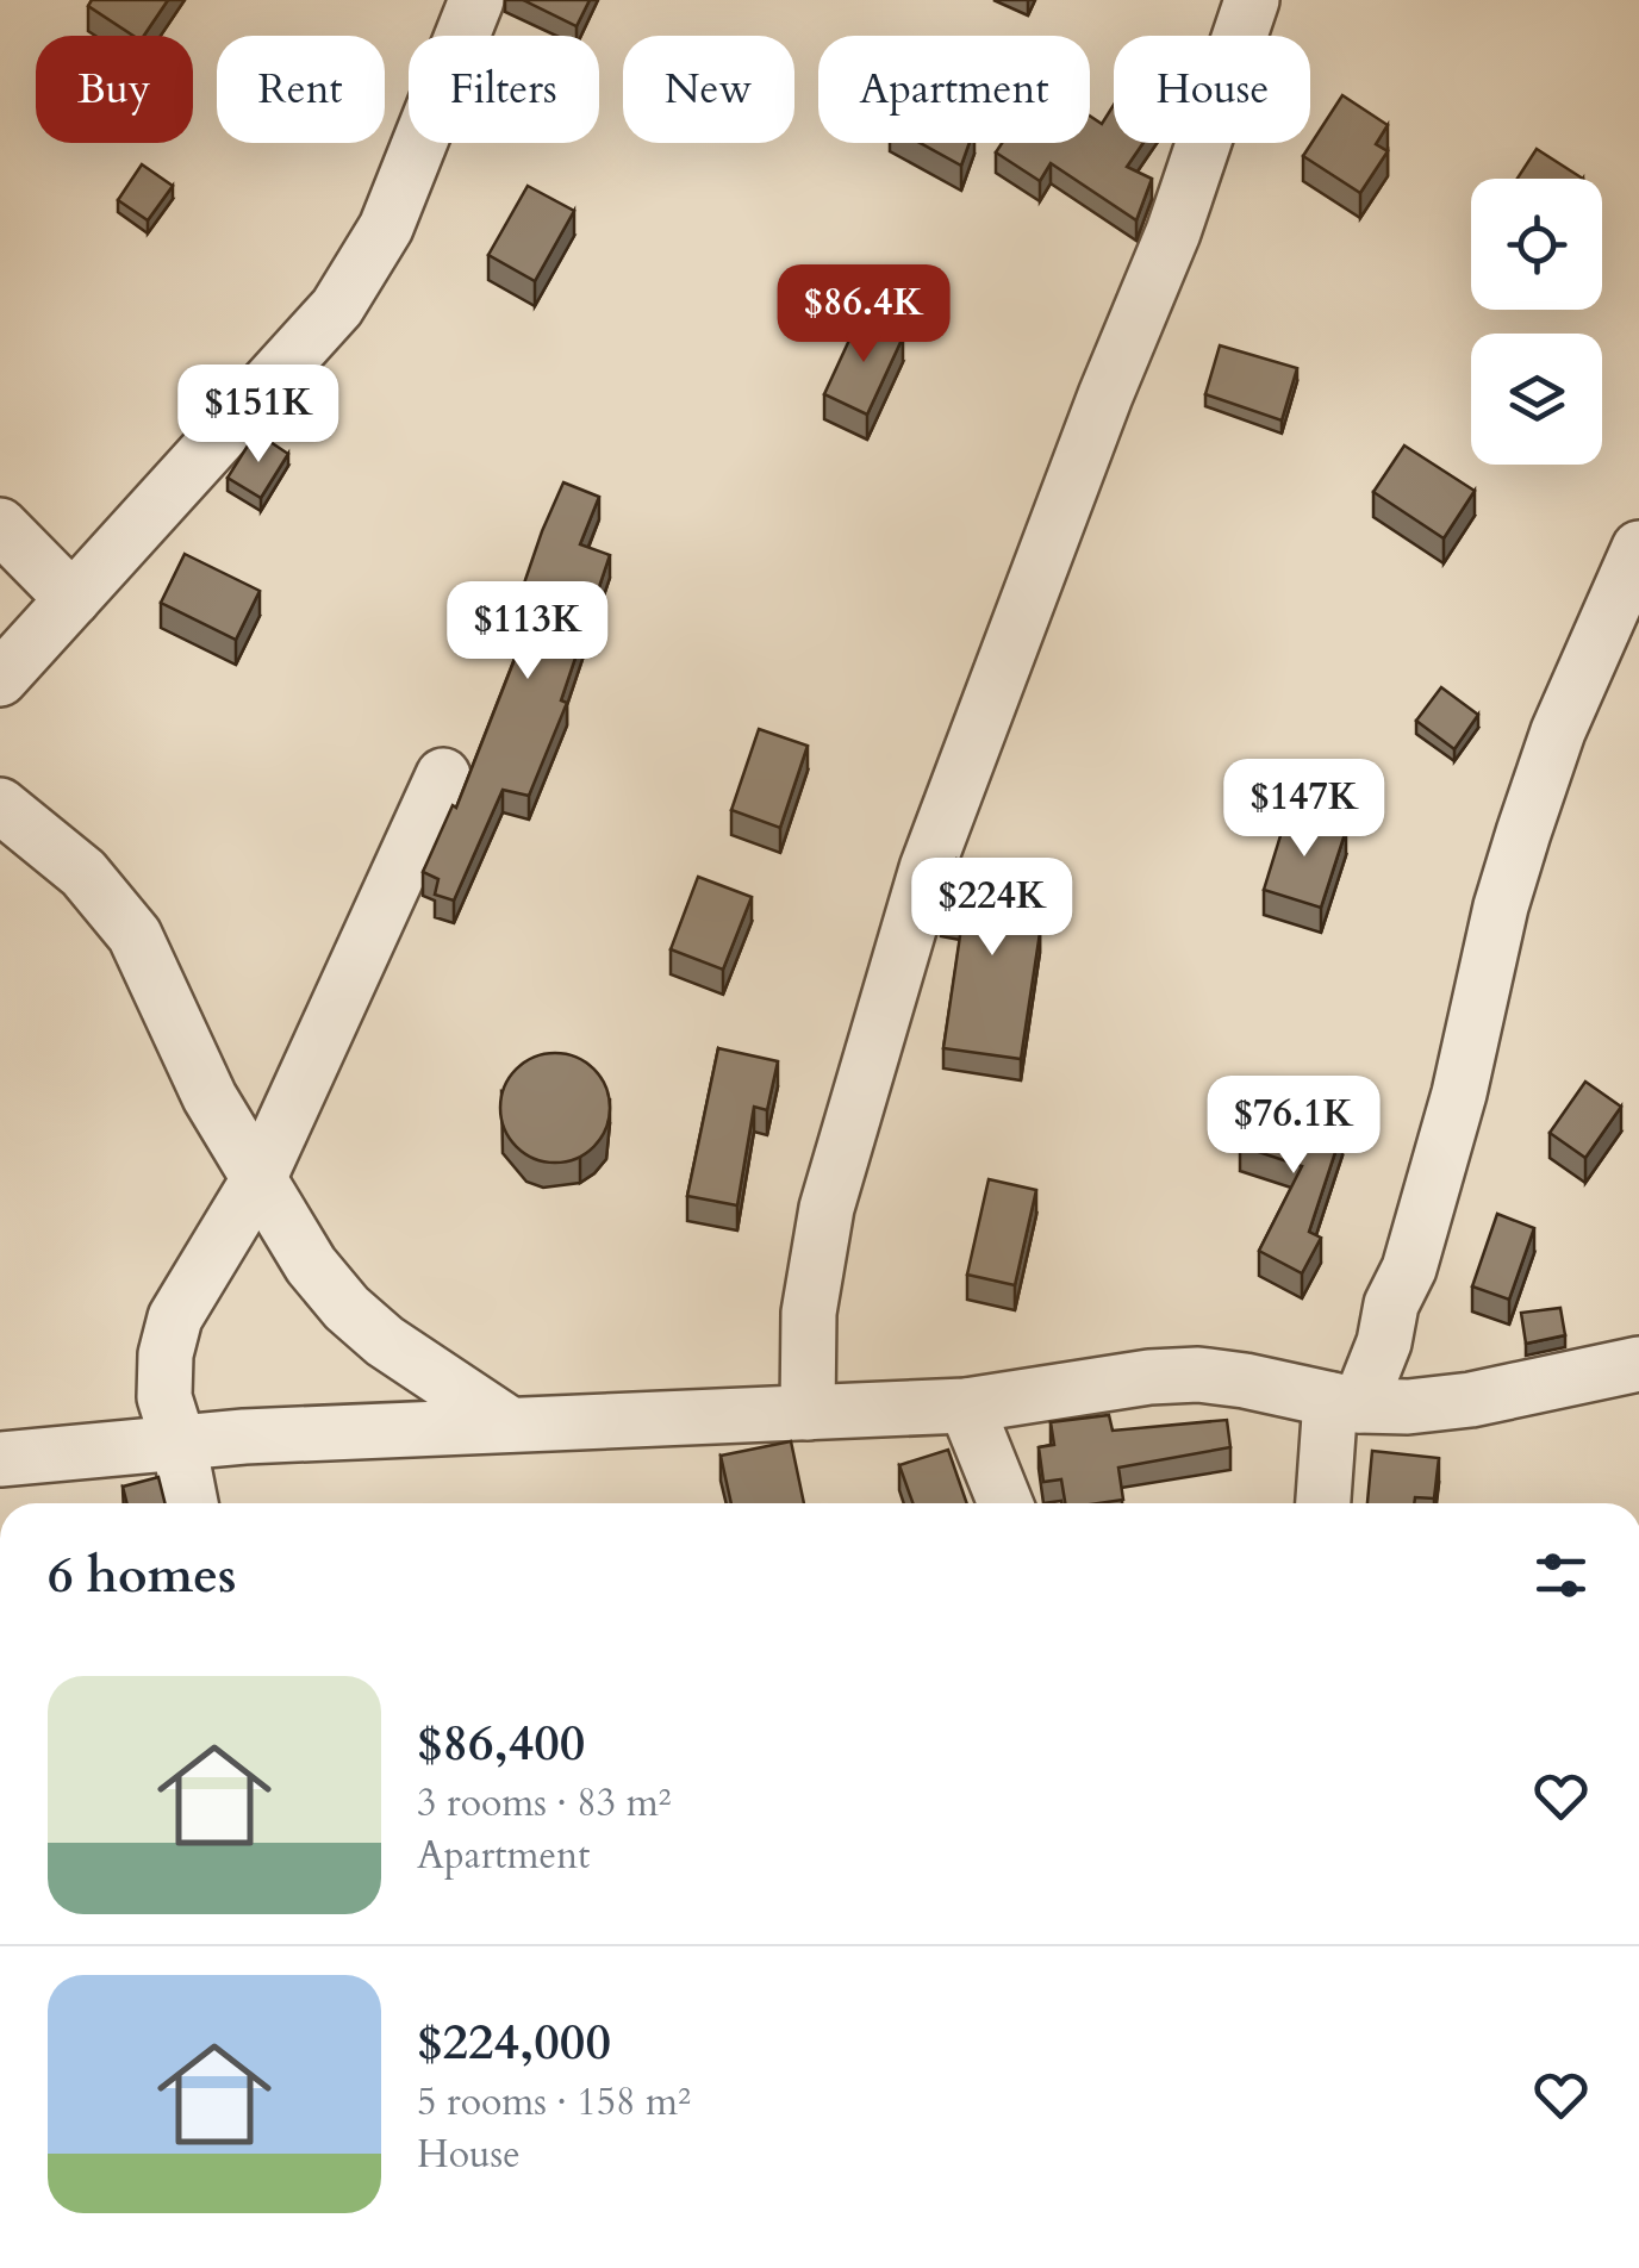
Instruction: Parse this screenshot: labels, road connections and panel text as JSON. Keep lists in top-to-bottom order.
{
  "page": {
    "chip": [
      "Buy",
      "Rent",
      "Filters",
      "New",
      "Apartment",
      "House"
    ],
    "price": [
      "$86.4K",
      "$151K",
      "$113K",
      "$147K",
      "$224K",
      "$76.1K"
    ],
    "heading": "6 homes",
    "list": [
      {
        "name": "$86,400",
        "note": "3 rooms · 83 m² · Apartment"
      },
      {
        "name": "$224,000",
        "note": "5 rooms · 158 m² · House"
      }
    ]
  }
}
